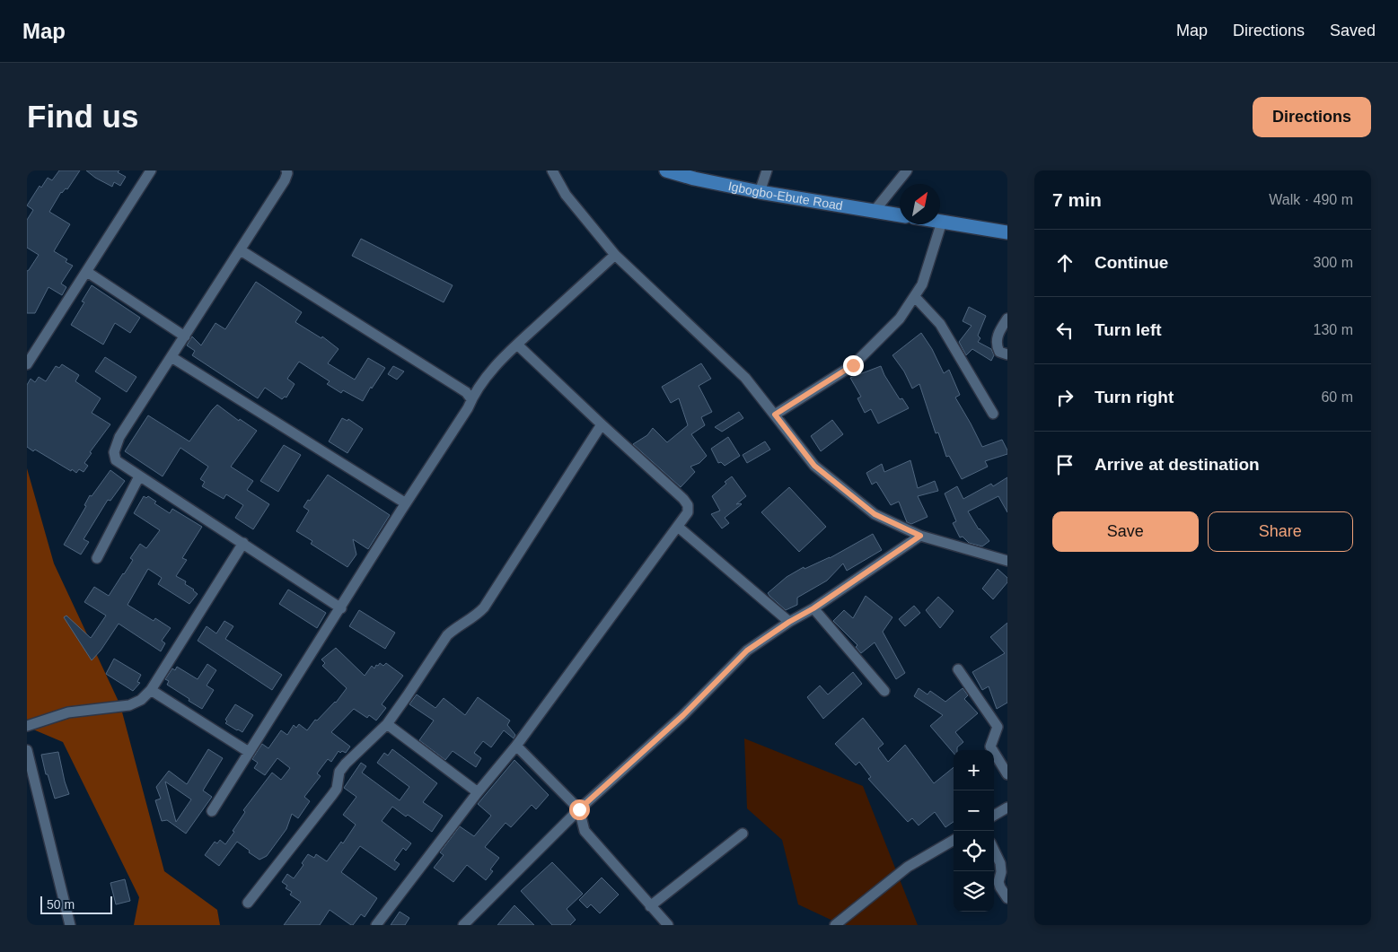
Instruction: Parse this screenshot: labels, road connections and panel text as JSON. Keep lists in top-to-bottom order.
{
  "streets": {
    "main road": ["Igbogbo-Ebute Road"]
  },
  "scale_bar": "50 m",
  "north": "top right",
  "page": {
    "header": "Map",
    "nav": ["Map", "Directions", "Saved"],
    "buttons": [
      "Directions",
      ["Save", "Share"]
    ],
    "title": "Find us",
    "heading": ["7 min", "Walk · 490 m"],
    "list": [
      ["Continue", "300 m"],
      ["Turn left", "130 m"],
      ["Turn right", "60 m"],
      "Arrive at destination"
    ],
    "map_buttons": ["+", "−"],
    "scale": "50 m"
  }
}
